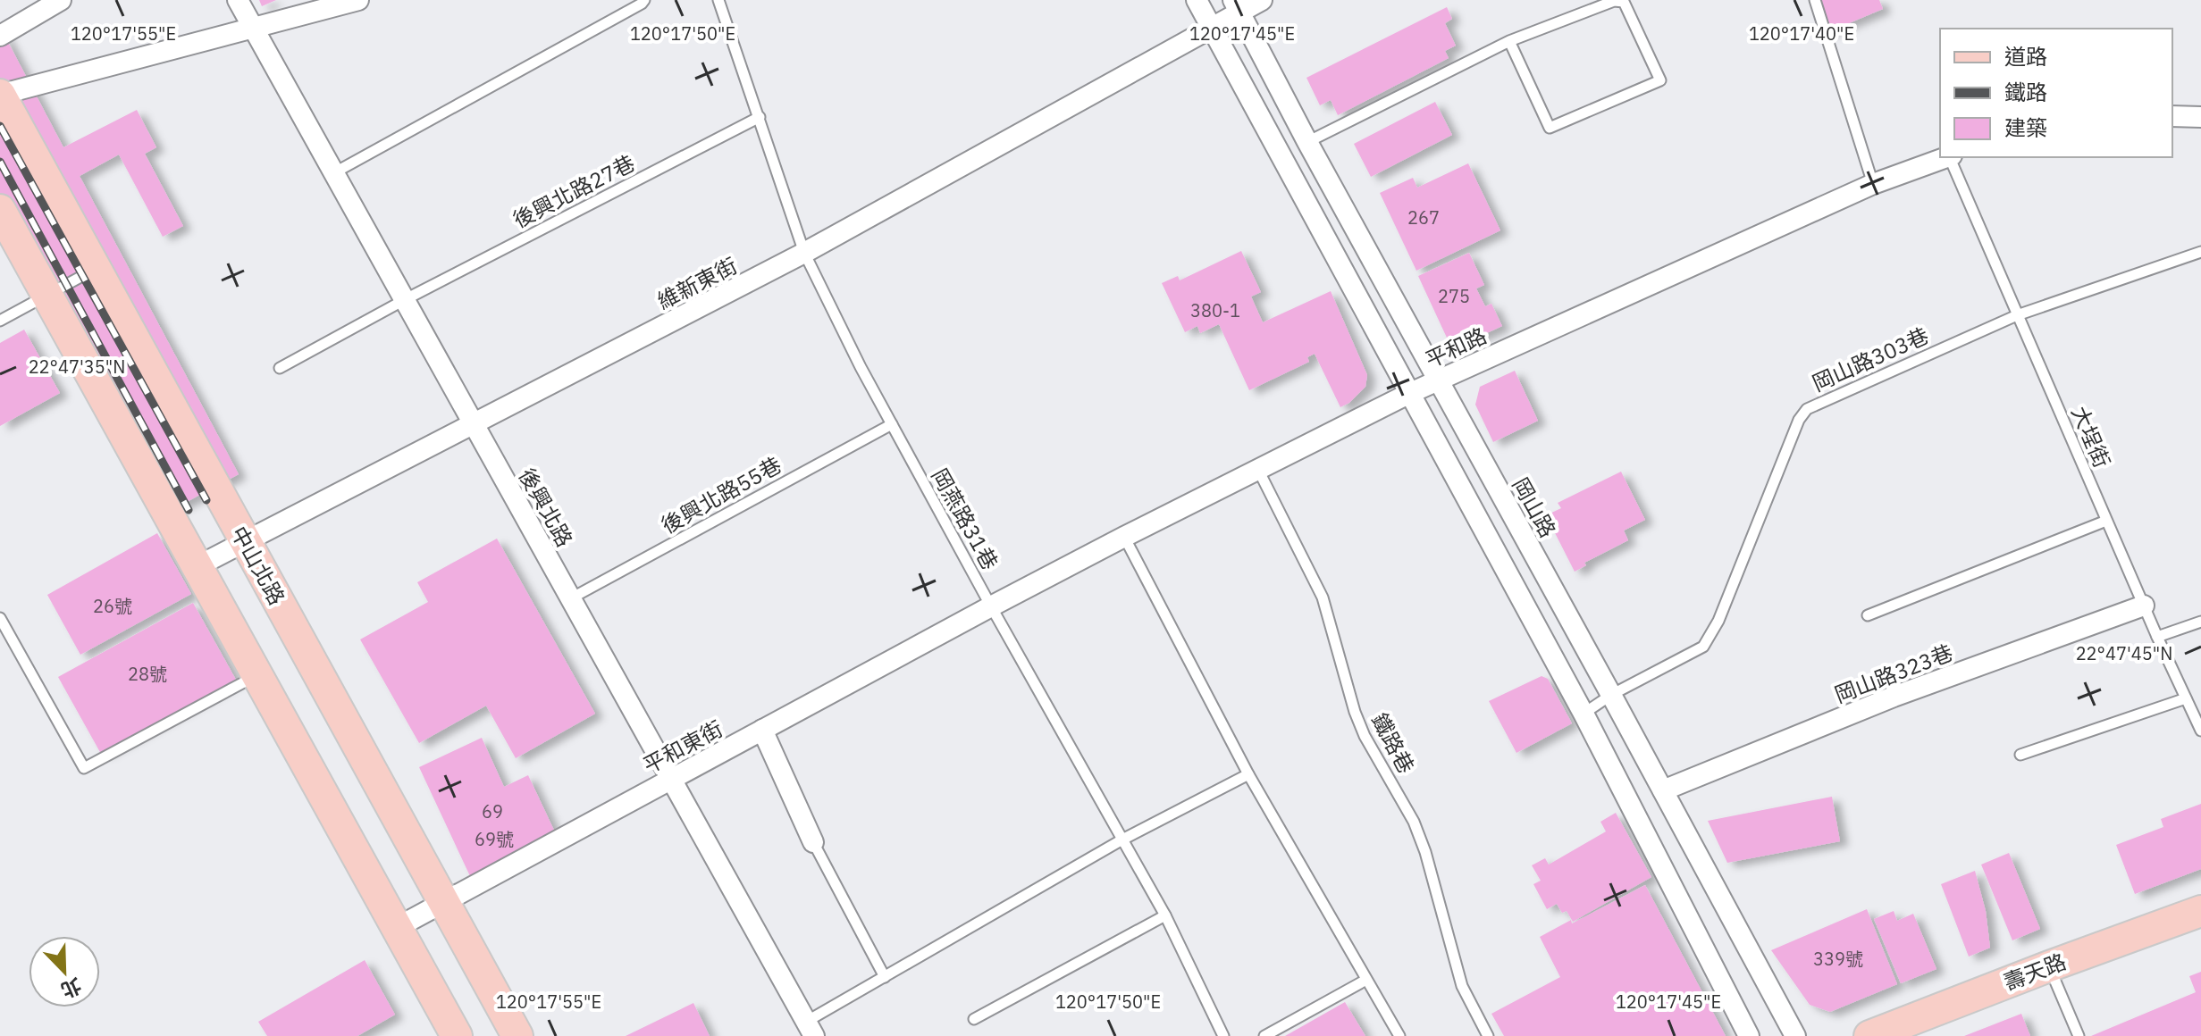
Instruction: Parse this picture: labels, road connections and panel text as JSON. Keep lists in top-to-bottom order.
{
  "streets": {
    "main road": ["中山北路", "壽天路"],
    "street": [
      "維新東街",
      "平和路",
      "後興北路",
      "岡山路",
      "岡山路323巷",
      "平和東街"
    ],
    "lane": [
      "後興北路27巷",
      "岡山路303巷",
      "大埕街",
      "後興北路55巷",
      "岡燕路31巷",
      "鐵路巷"
    ]
  },
  "crossings": [
    ["後興北路27巷", "後興北路"],
    ["後興北路27巷", "岡燕路31巷"],
    ["維新東街", "後興北路"],
    ["維新東街", "岡山路"],
    ["維新東街", "岡燕路31巷"],
    ["維新東街", "中山北路"],
    ["平和路", "岡山路"],
    ["平和路", "岡燕路31巷"],
    ["平和路", "鐵路巷"],
    ["平和路", "平和東街"],
    ["岡山路303巷", "大埕街"],
    ["岡山路303巷", "岡山路"],
    ["大埕街", "岡山路323巷"],
    ["後興北路55巷", "後興北路"],
    ["後興北路55巷", "岡燕路31巷"],
    ["後興北路", "平和東街"],
    ["岡山路", "岡山路323巷"],
    ["岡燕路31巷", "平和東街"],
    ["中山北路", "平和東街"]
  ],
  "house_numbers": [
    "267",
    "275",
    "380-1",
    "26號",
    "28號",
    "69",
    "69號",
    "339號"
  ],
  "legend": ["道路", "鐵路", "建築"],
  "north": "bottom right",
  "coordinates": [
    "120°17'55\"E",
    "120°17'50\"E",
    "120°17'45\"E",
    "120°17'40\"E",
    "22°47'35\"N",
    "22°47'45\"N"
  ]
}
